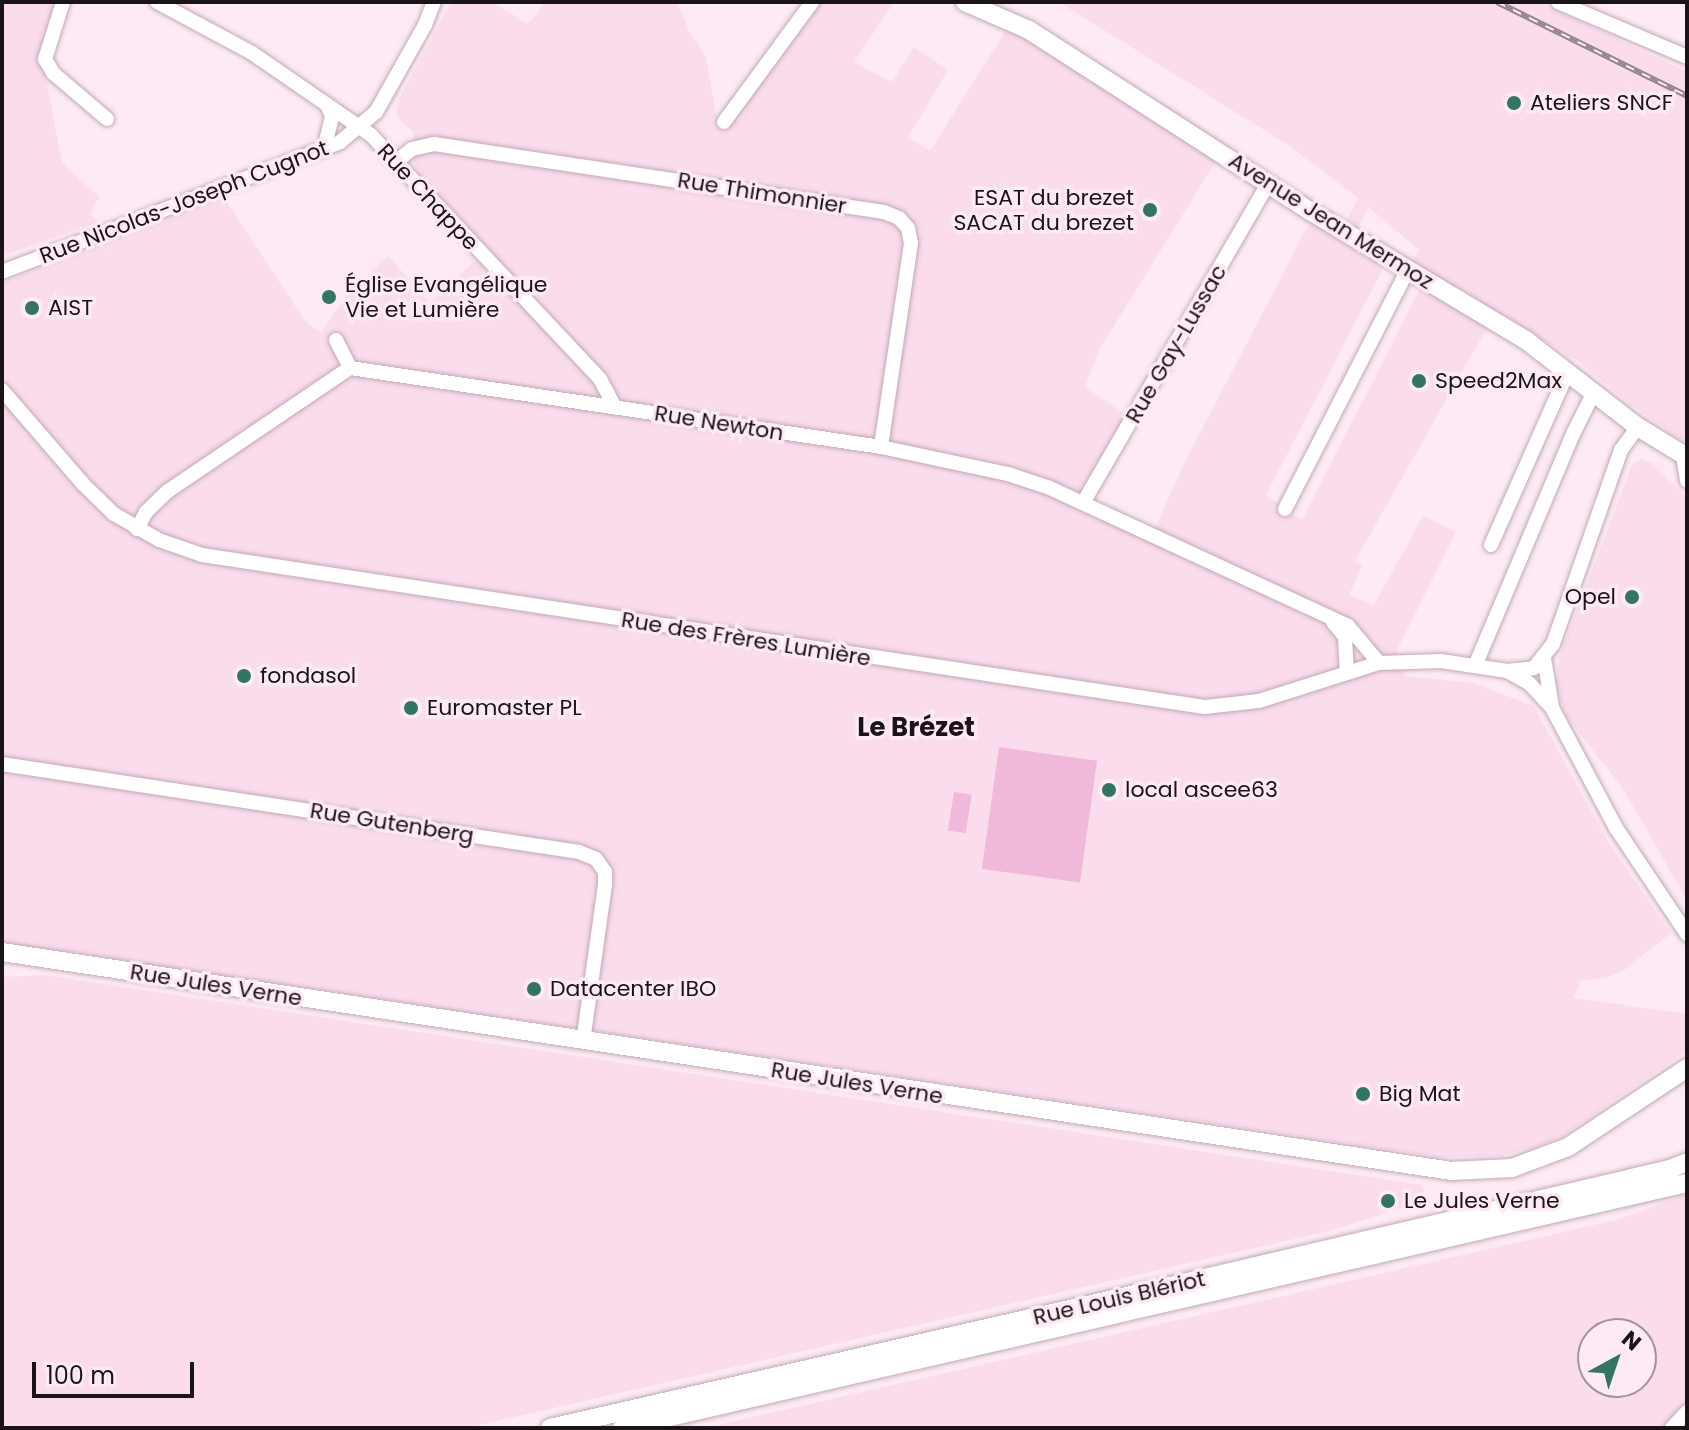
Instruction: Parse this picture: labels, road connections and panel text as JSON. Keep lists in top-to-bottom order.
{
  "streets": {
    "main road": ["Avenue Jean Mermoz", "Rue Jules Verne", "Rue Louis Blériot"],
    "street": [
      "Rue Thimonnier",
      "Rue Chappe",
      "Rue Nicolas-Joseph Cugnot",
      "Rue Gay-Lussac",
      "Rue Newton",
      "Rue des Frères Lumière",
      "Rue Gutenberg"
    ]
  },
  "crossings": [
    ["Rue Thimonnier", "Rue Chappe"],
    ["Rue Thimonnier", "Rue Newton"],
    ["Rue Chappe", "Rue Nicolas-Joseph Cugnot"],
    ["Rue Chappe", "Rue Newton"],
    ["Avenue Jean Mermoz", "Rue Gay-Lussac"],
    ["Rue Gay-Lussac", "Rue Newton"],
    ["Rue Newton", "Rue des Frères Lumière"],
    ["Rue Gutenberg", "Rue Jules Verne"]
  ],
  "districts": ["Le Brézet"],
  "places": [
    "Ateliers SNCF",
    "ESAT du brezet SACAT du brezet",
    "Église Evangélique Vie et Lumière",
    "AIST",
    "Speed2Max",
    "Opel",
    "fondasol",
    "Euromaster PL",
    "local ascee63",
    "Datacenter IBO",
    "Big Mat",
    "Le Jules Verne"
  ],
  "scale_bar": "100 m",
  "north": "top right"
}
